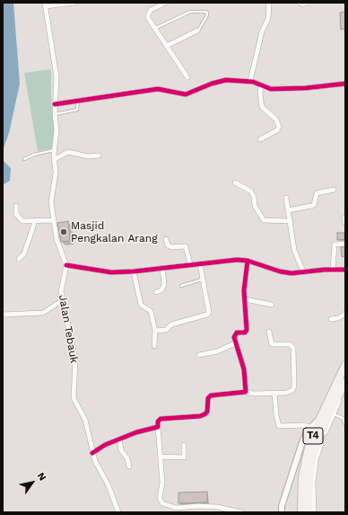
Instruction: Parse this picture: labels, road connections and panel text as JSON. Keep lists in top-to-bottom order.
{
  "streets": {
    "highway": ["T4"],
    "street": ["Jalan Tebauk"]
  },
  "places": ["Masjid Pengkalan Arang"],
  "north": "top right"
}
